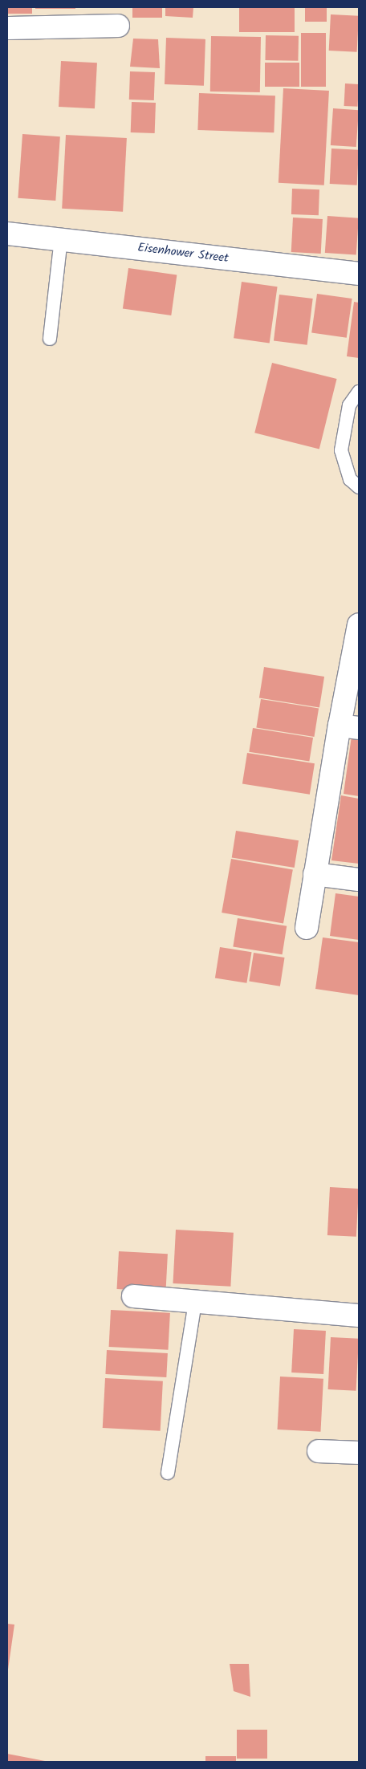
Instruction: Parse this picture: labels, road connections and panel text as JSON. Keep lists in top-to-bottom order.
{
  "streets": {
    "street": ["Eisenhower Street"]
  }
}
